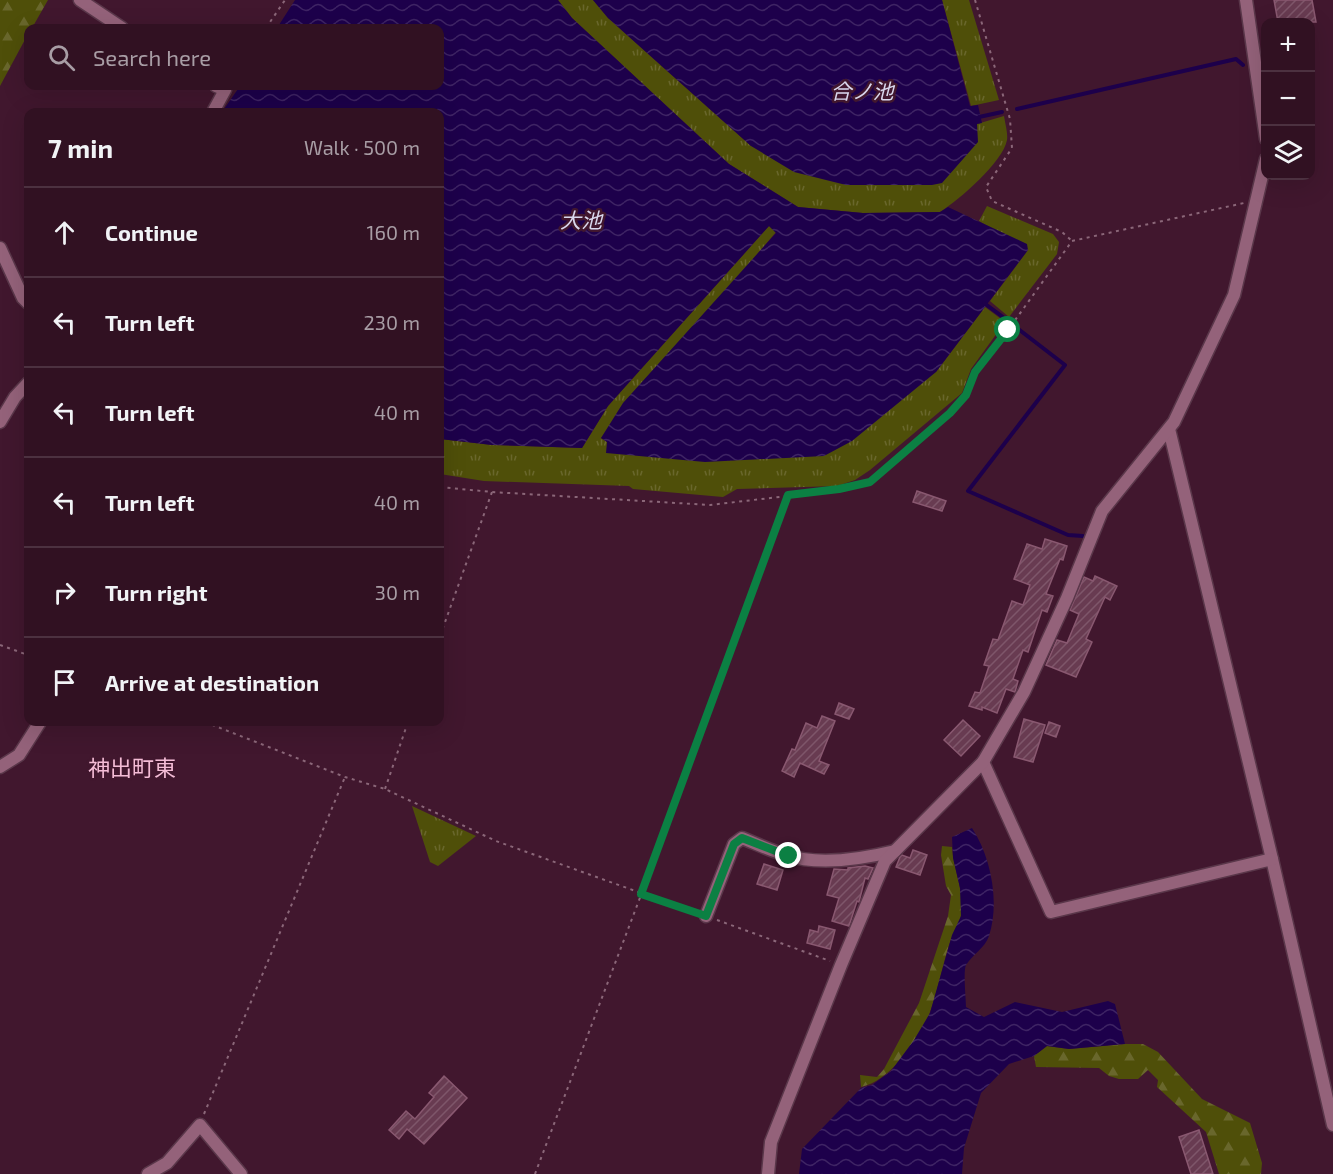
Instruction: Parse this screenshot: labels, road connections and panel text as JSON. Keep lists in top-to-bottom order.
{
  "districts": ["神出町東"],
  "water": ["合ノ池", "大池"],
  "page": {
    "map_buttons": ["+", "−"],
    "search": "Search here",
    "heading": ["7 min", "Walk · 500 m"],
    "list": [
      ["Continue", "160 m"],
      ["Turn left", "230 m"],
      ["Turn left", "40 m"],
      ["Turn left", "40 m"],
      ["Turn right", "30 m"],
      "Arrive at destination"
    ]
  }
}
